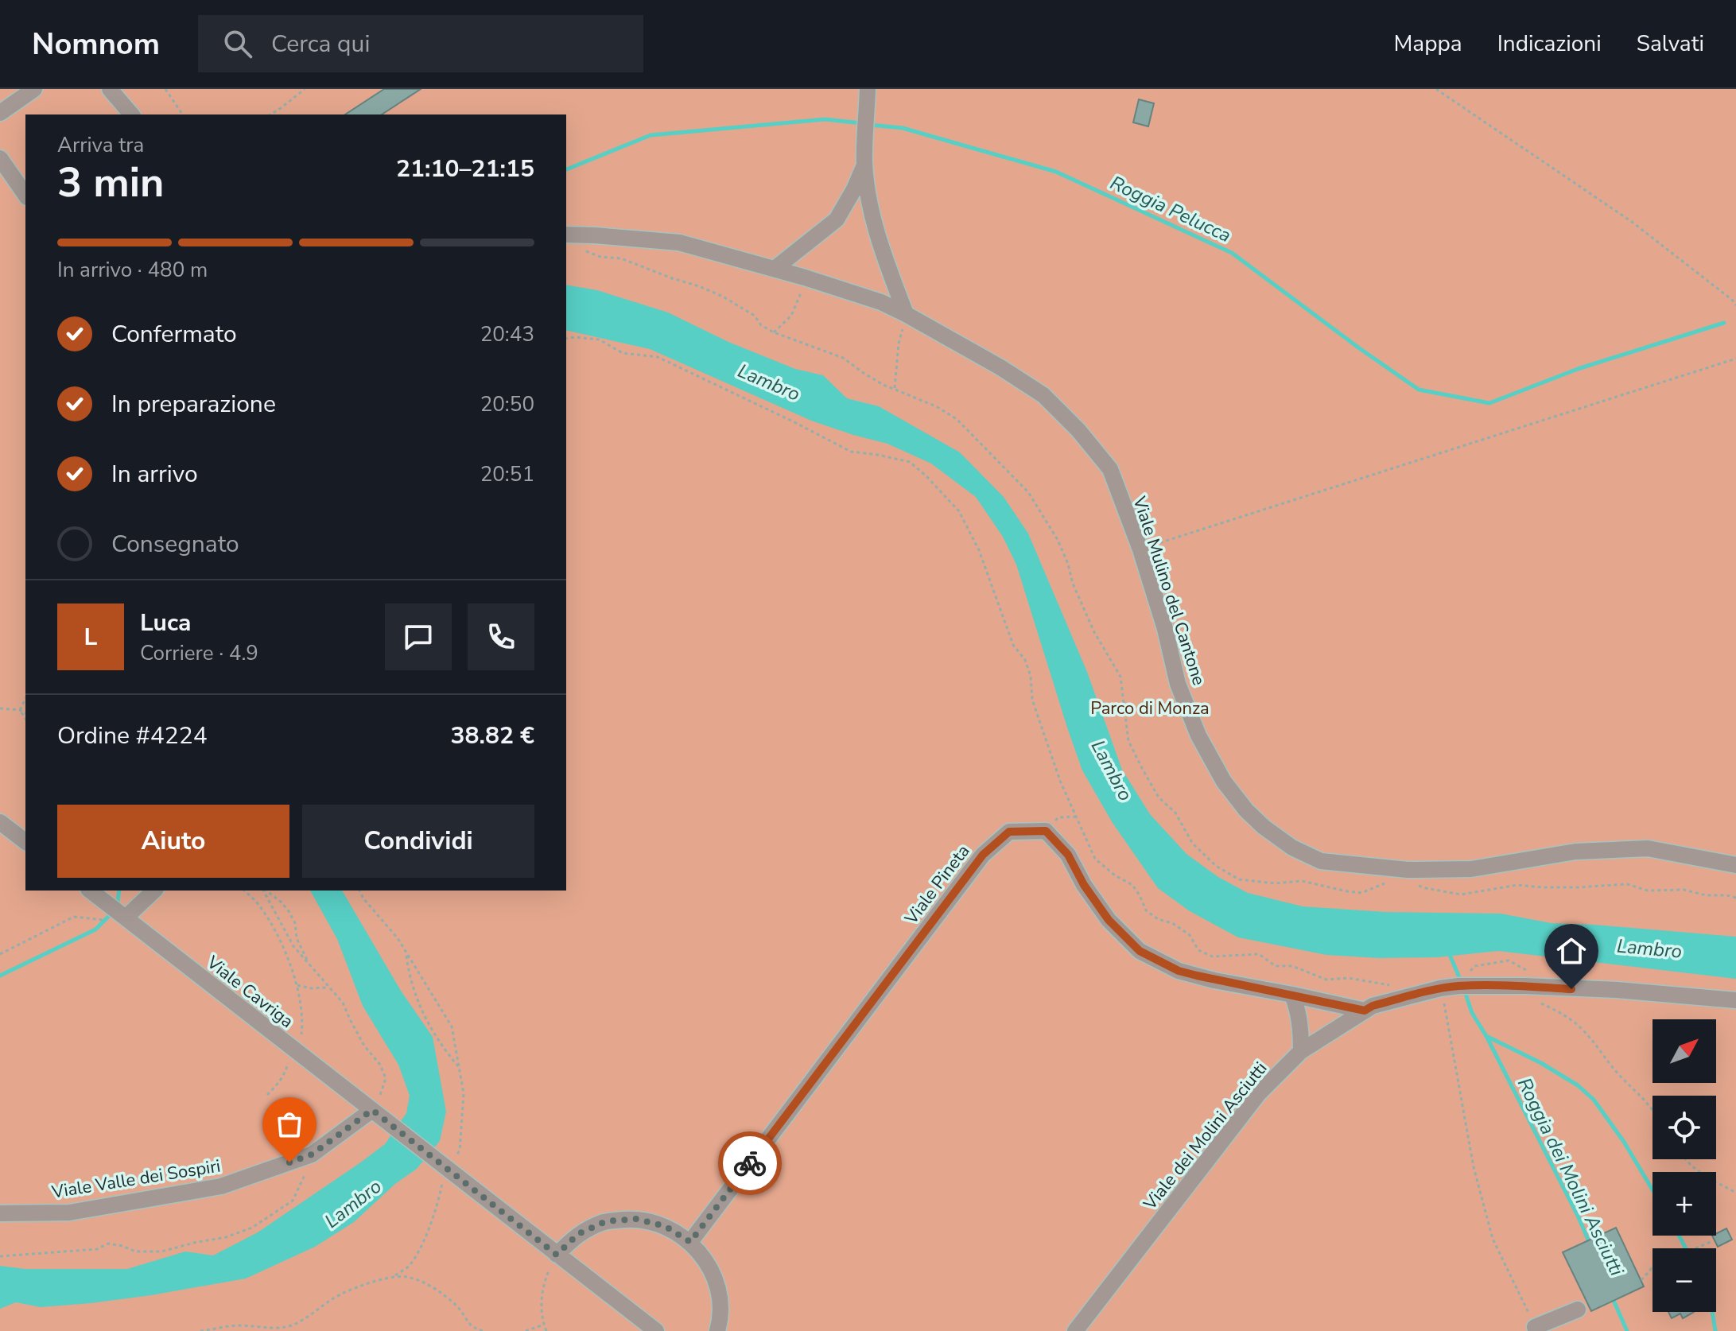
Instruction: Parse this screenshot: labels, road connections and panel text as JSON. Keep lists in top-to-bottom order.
{
  "streets": {
    "lane": [
      "Viale Mulino del Cantone",
      "Viale Pineta",
      "Viale Cavriga",
      "Viale dei Molini Asciutti",
      "Viale Valle dei Sospiri"
    ]
  },
  "crossings": [
    ["Viale Cavriga", "Viale Valle dei Sospiri"]
  ],
  "water": ["Roggia Pelucca", "Lambro", "Roggia dei Molini Asciutti"],
  "parks": ["Parco di Monza"],
  "north": "top right",
  "page": {
    "header": "Nomnom",
    "search": "Cerca qui",
    "nav": ["Mappa", "Indicazioni", "Salvati"],
    "heading": ["3 min", "Arriva tra", "21:10–21:15"],
    "panel": [
      "Luca",
      "Corriere · 4.9",
      "Ordine #4224",
      "38.82 €"
    ],
    "bar": "In arrivo · 480 m",
    "list": [
      ["Confermato", "20:43"],
      ["In preparazione", "20:50"],
      ["In arrivo", "20:51"],
      "Consegnato"
    ],
    "round": "L",
    "buttons": ["Aiuto", "Condividi"],
    "map_buttons": ["+", "−"]
  }
}
